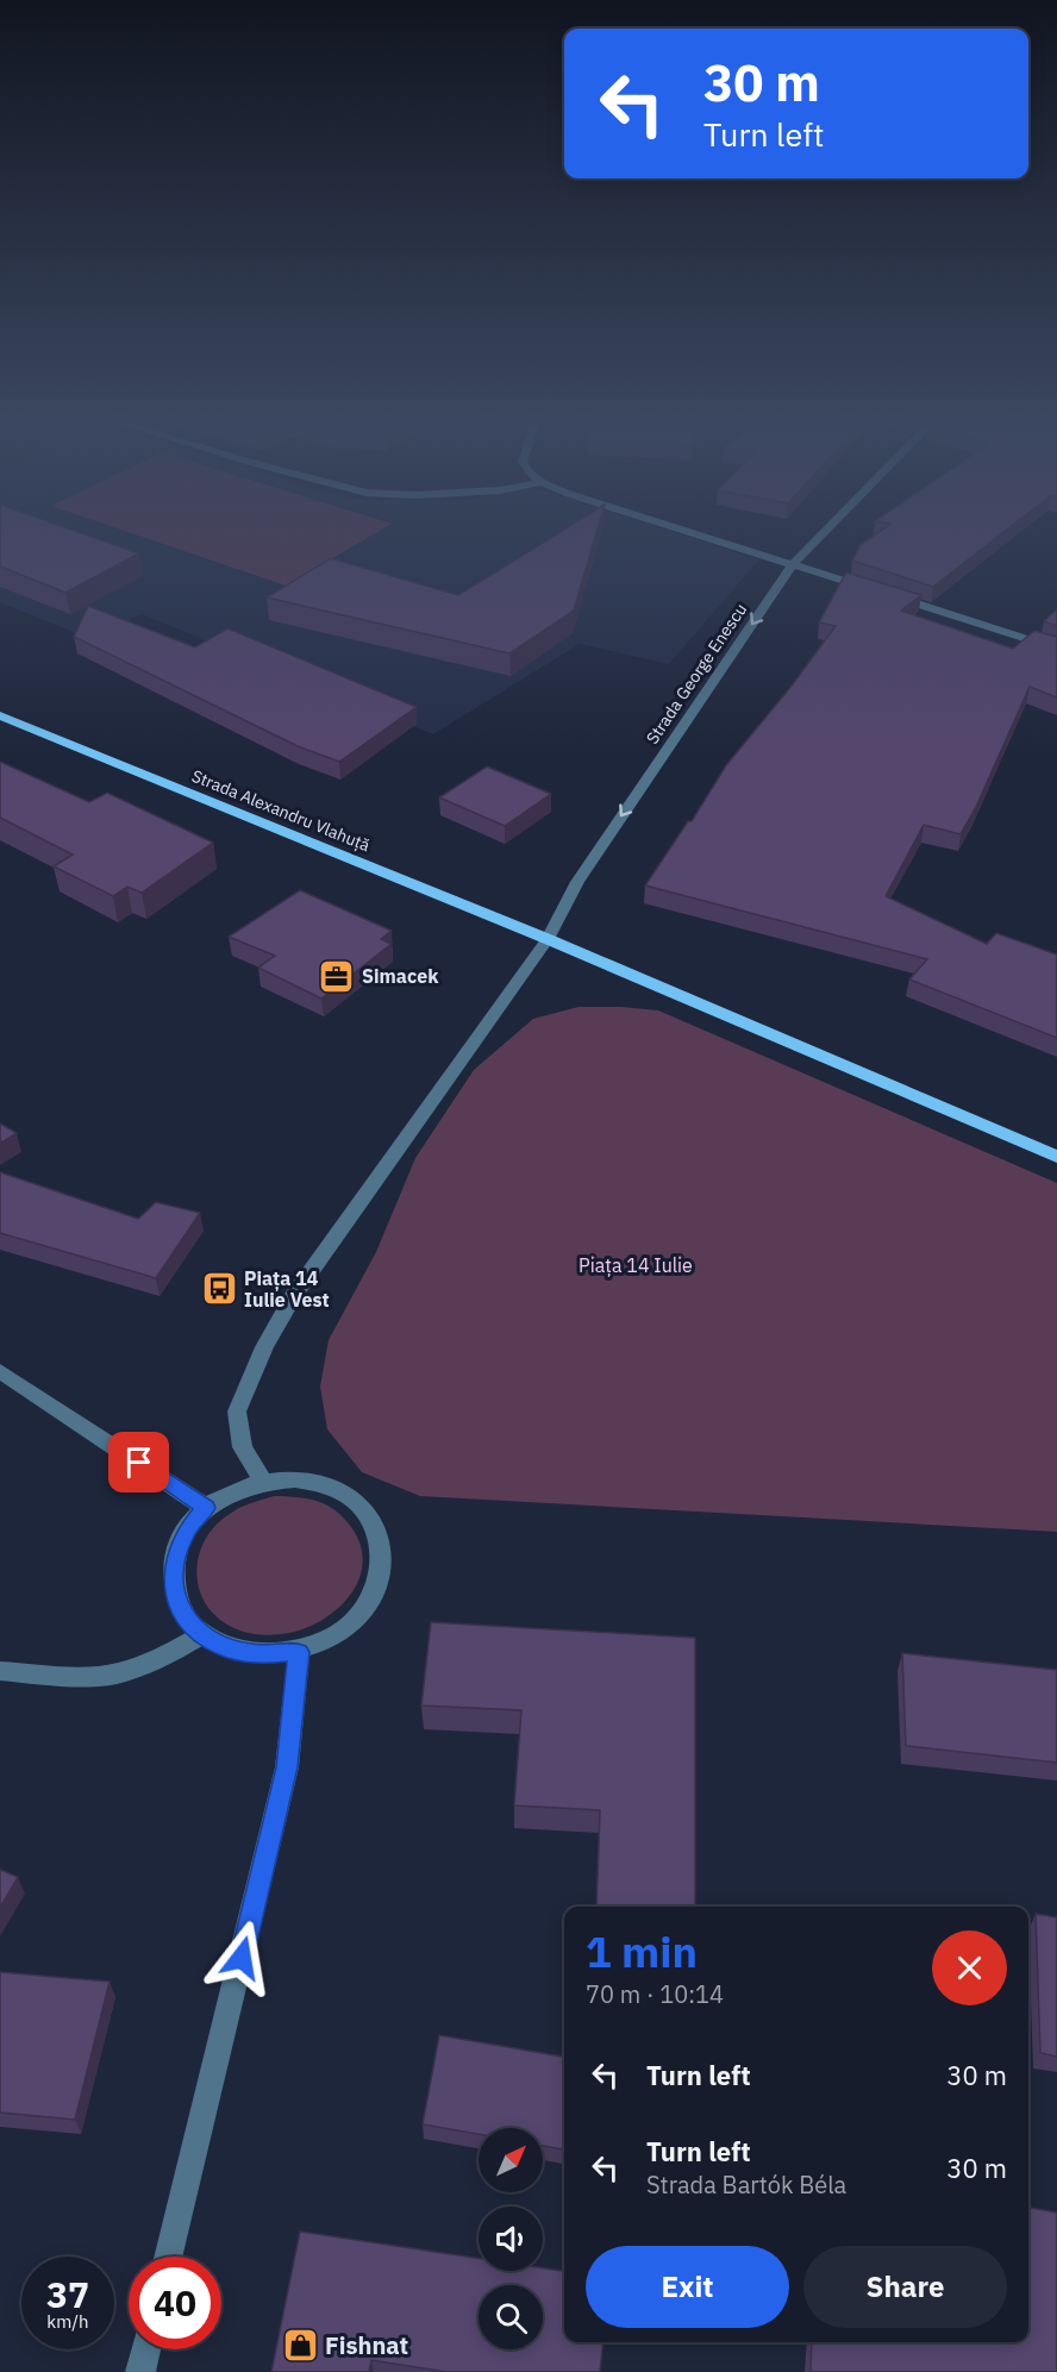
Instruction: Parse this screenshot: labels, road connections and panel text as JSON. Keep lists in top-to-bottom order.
{
  "streets": {
    "main road": ["Strada Alexandru Vlahuță"],
    "street": ["Strada George Enescu"]
  },
  "crossings": [
    ["Strada George Enescu", "Strada Alexandru Vlahuță"]
  ],
  "one_way": ["Strada George Enescu"],
  "parks": ["Piața 14 Iulie"],
  "places": {
    "office": ["Simacek"],
    "bus stop": ["Piața 14 Iulie Vest"],
    "shop": ["Fishnat"]
  },
  "north": "top right",
  "page": {
    "turn": ["30 m", "Turn left"],
    "heading": ["1 min", "70 m · 10:14"],
    "list": [
      {
        "name": "Turn left",
        "value": "30 m"
      },
      {
        "name": "Turn left",
        "note": "Strada Bartók Béla",
        "value": "30 m"
      }
    ],
    "buttons": ["Exit", "Share"],
    "speed": "37 km/h",
    "limit": "40"
  }
}
